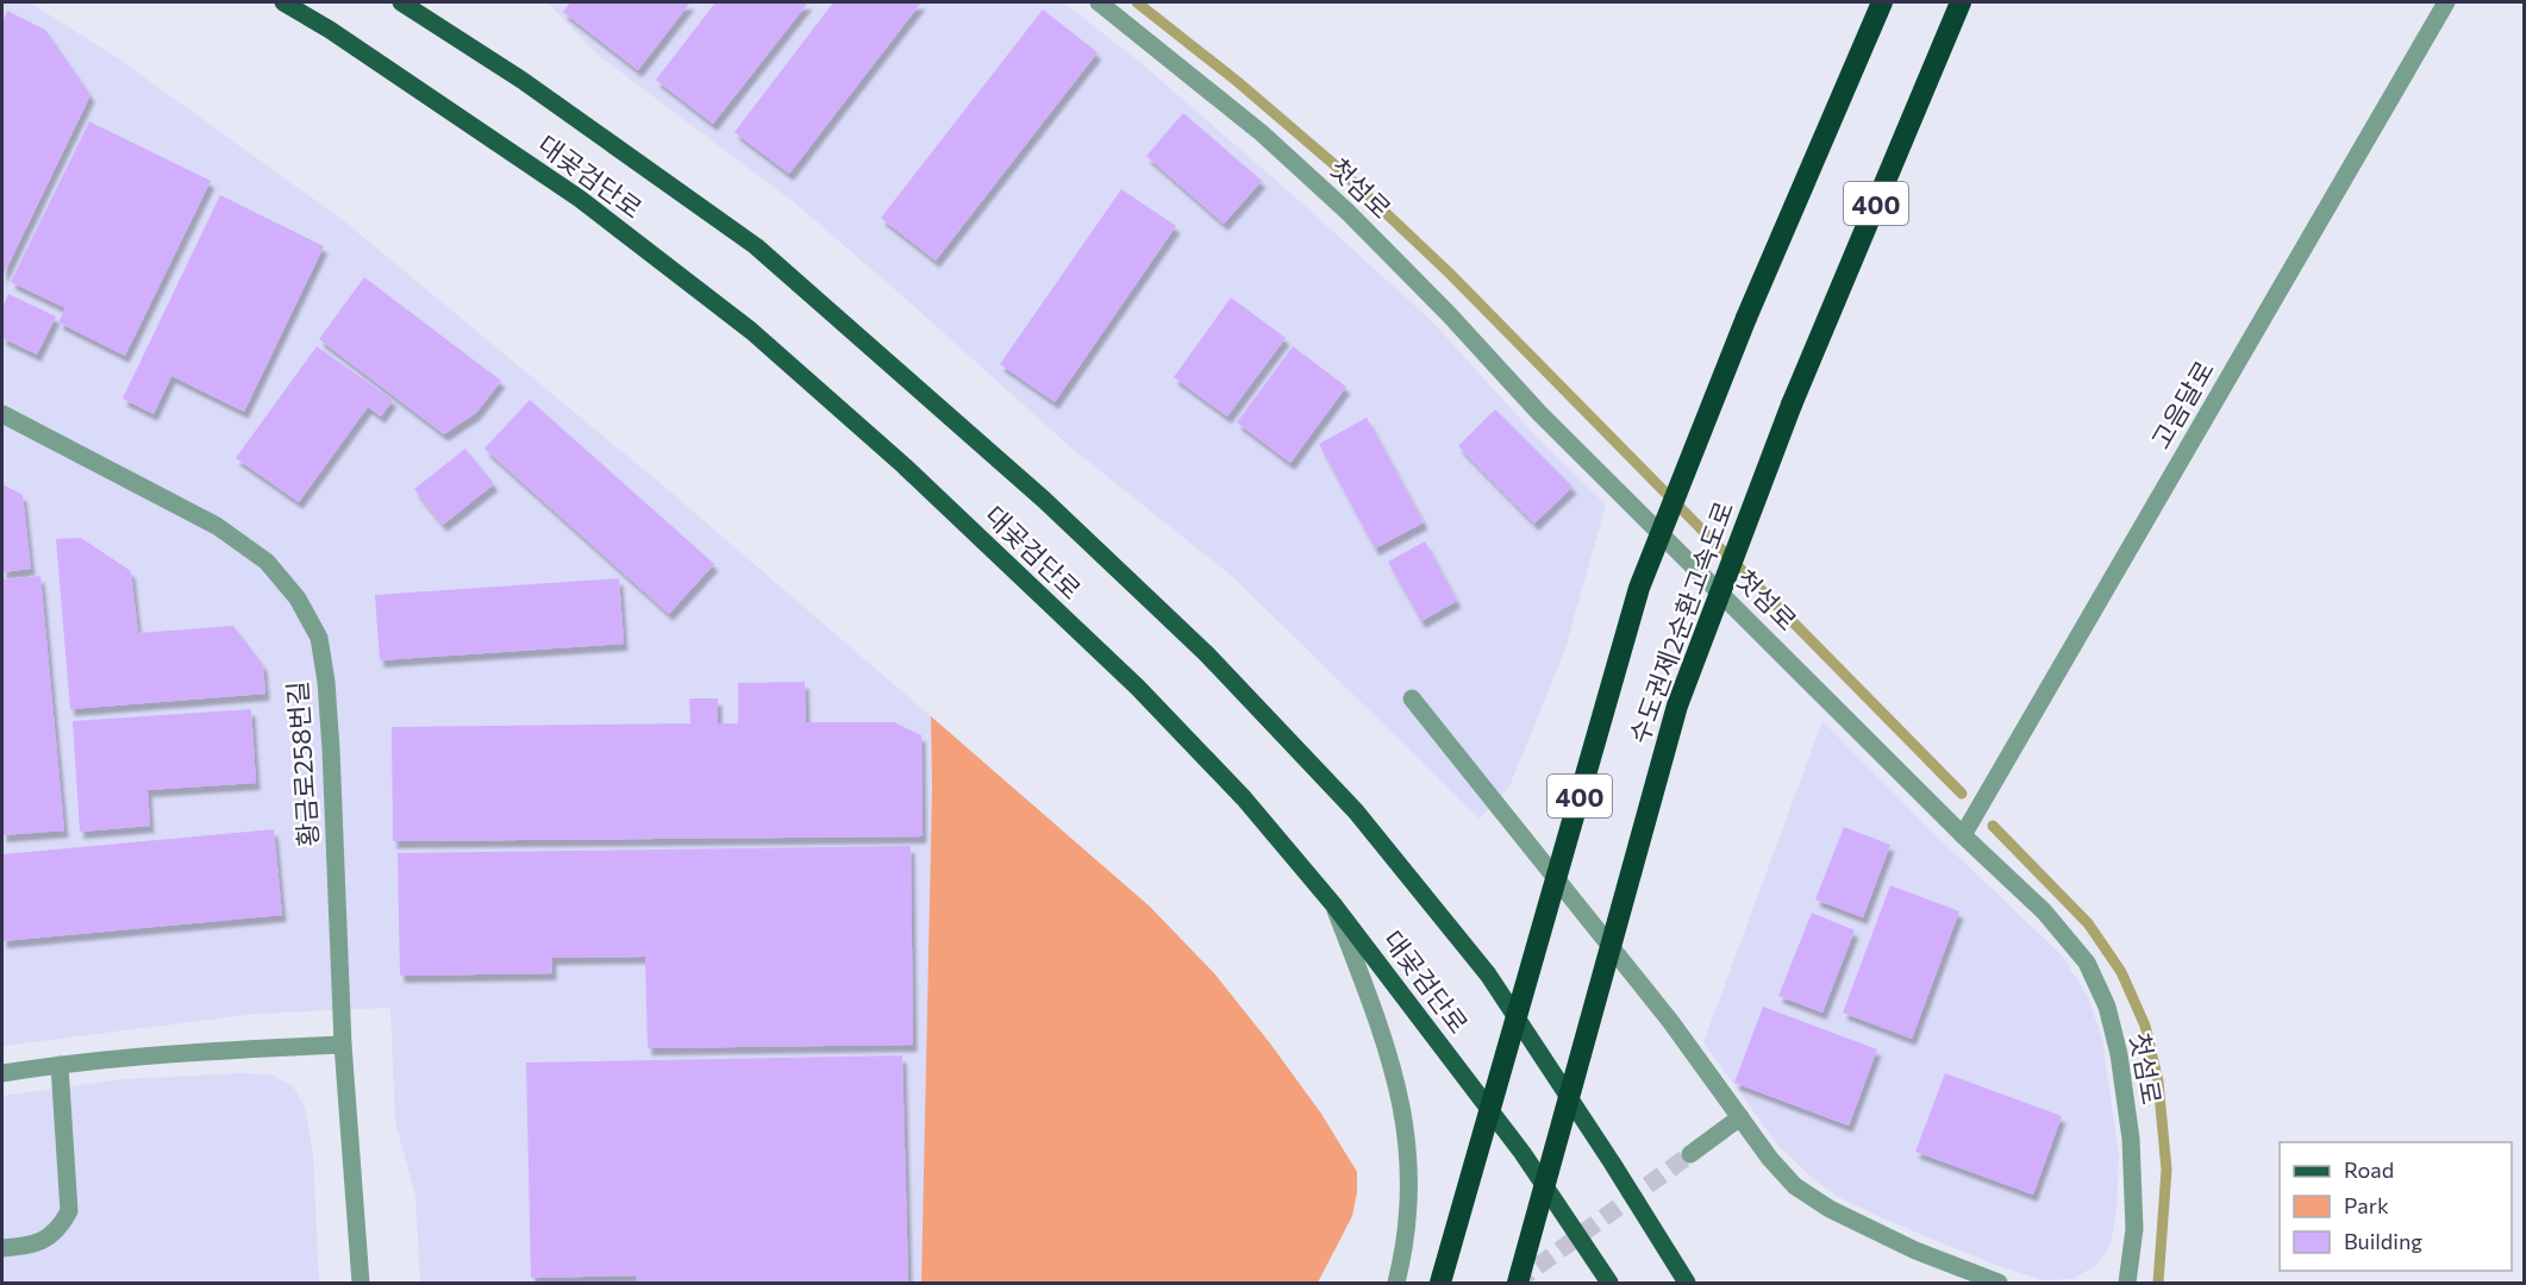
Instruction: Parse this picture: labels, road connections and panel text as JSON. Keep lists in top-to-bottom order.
{
  "streets": {
    "highway": ["400", "수도권제2순환고속도로"],
    "main road": ["대곶검단로"],
    "street": ["첫섬로", "고음달로", "황금로258번길"]
  },
  "crossings": [
    ["첫섬로", "고음달로"]
  ],
  "legend": ["Road", "Park", "Building"]
}
